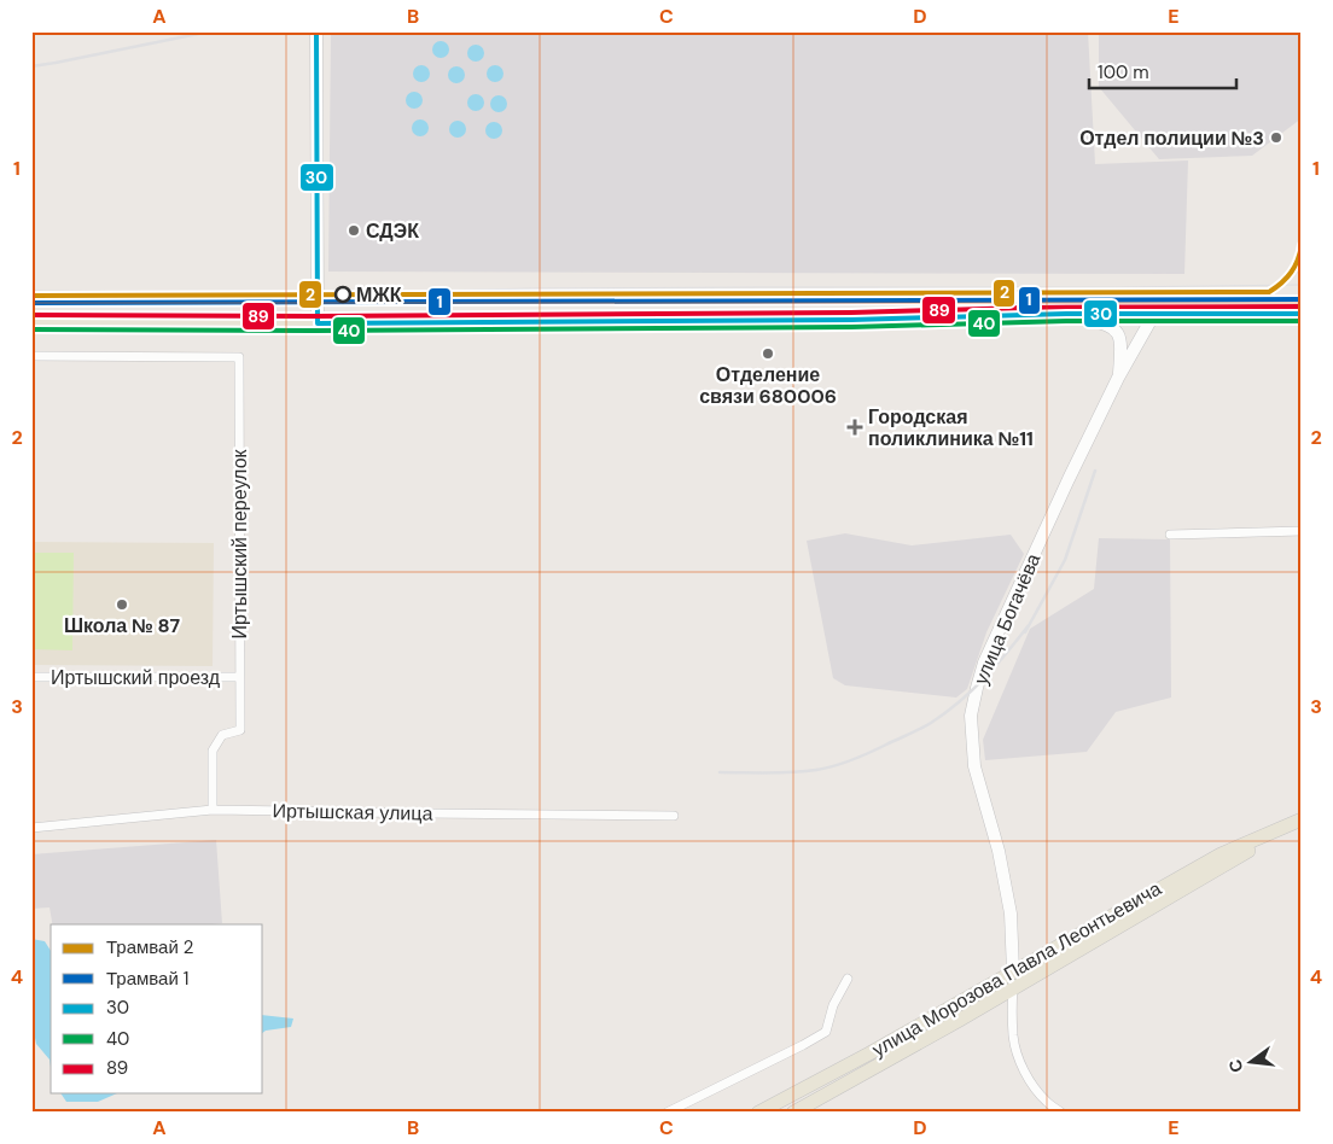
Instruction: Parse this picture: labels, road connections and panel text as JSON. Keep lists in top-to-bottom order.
{
  "streets": {
    "main road": ["улица Морозова Павла Леонтьевича"],
    "street": [
      "Иртышский переулок",
      "улица Богачёва",
      "Иртышский проезд",
      "Иртышская улица"
    ]
  },
  "crossings": [
    ["Иртышский переулок", "Иртышский проезд"],
    ["Иртышский переулок", "Иртышская улица"],
    ["улица Богачёва", "улица Морозова Павла Леонтьевича"]
  ],
  "places": {
    "other": [
      "Отдел полиции №3",
      "СДЭК",
      "МЖК",
      "Отделение связи 680006",
      "Школа № 87"
    ],
    "health": ["Городская поликлиника №11"]
  },
  "lines": [
    "transit line 30",
    "tram line 2",
    "tram line 1",
    "transit line 89",
    "transit line 40"
  ],
  "legend": [
    "Трамвай 2",
    "Трамвай 1",
    "30",
    "40",
    "89"
  ],
  "scale_bar": "100 m",
  "north": "left",
  "grid": {
    "columns": [
      "A",
      "B",
      "C",
      "D",
      "E"
    ],
    "rows": [
      "1",
      "2",
      "3",
      "4"
    ]
  }
}
